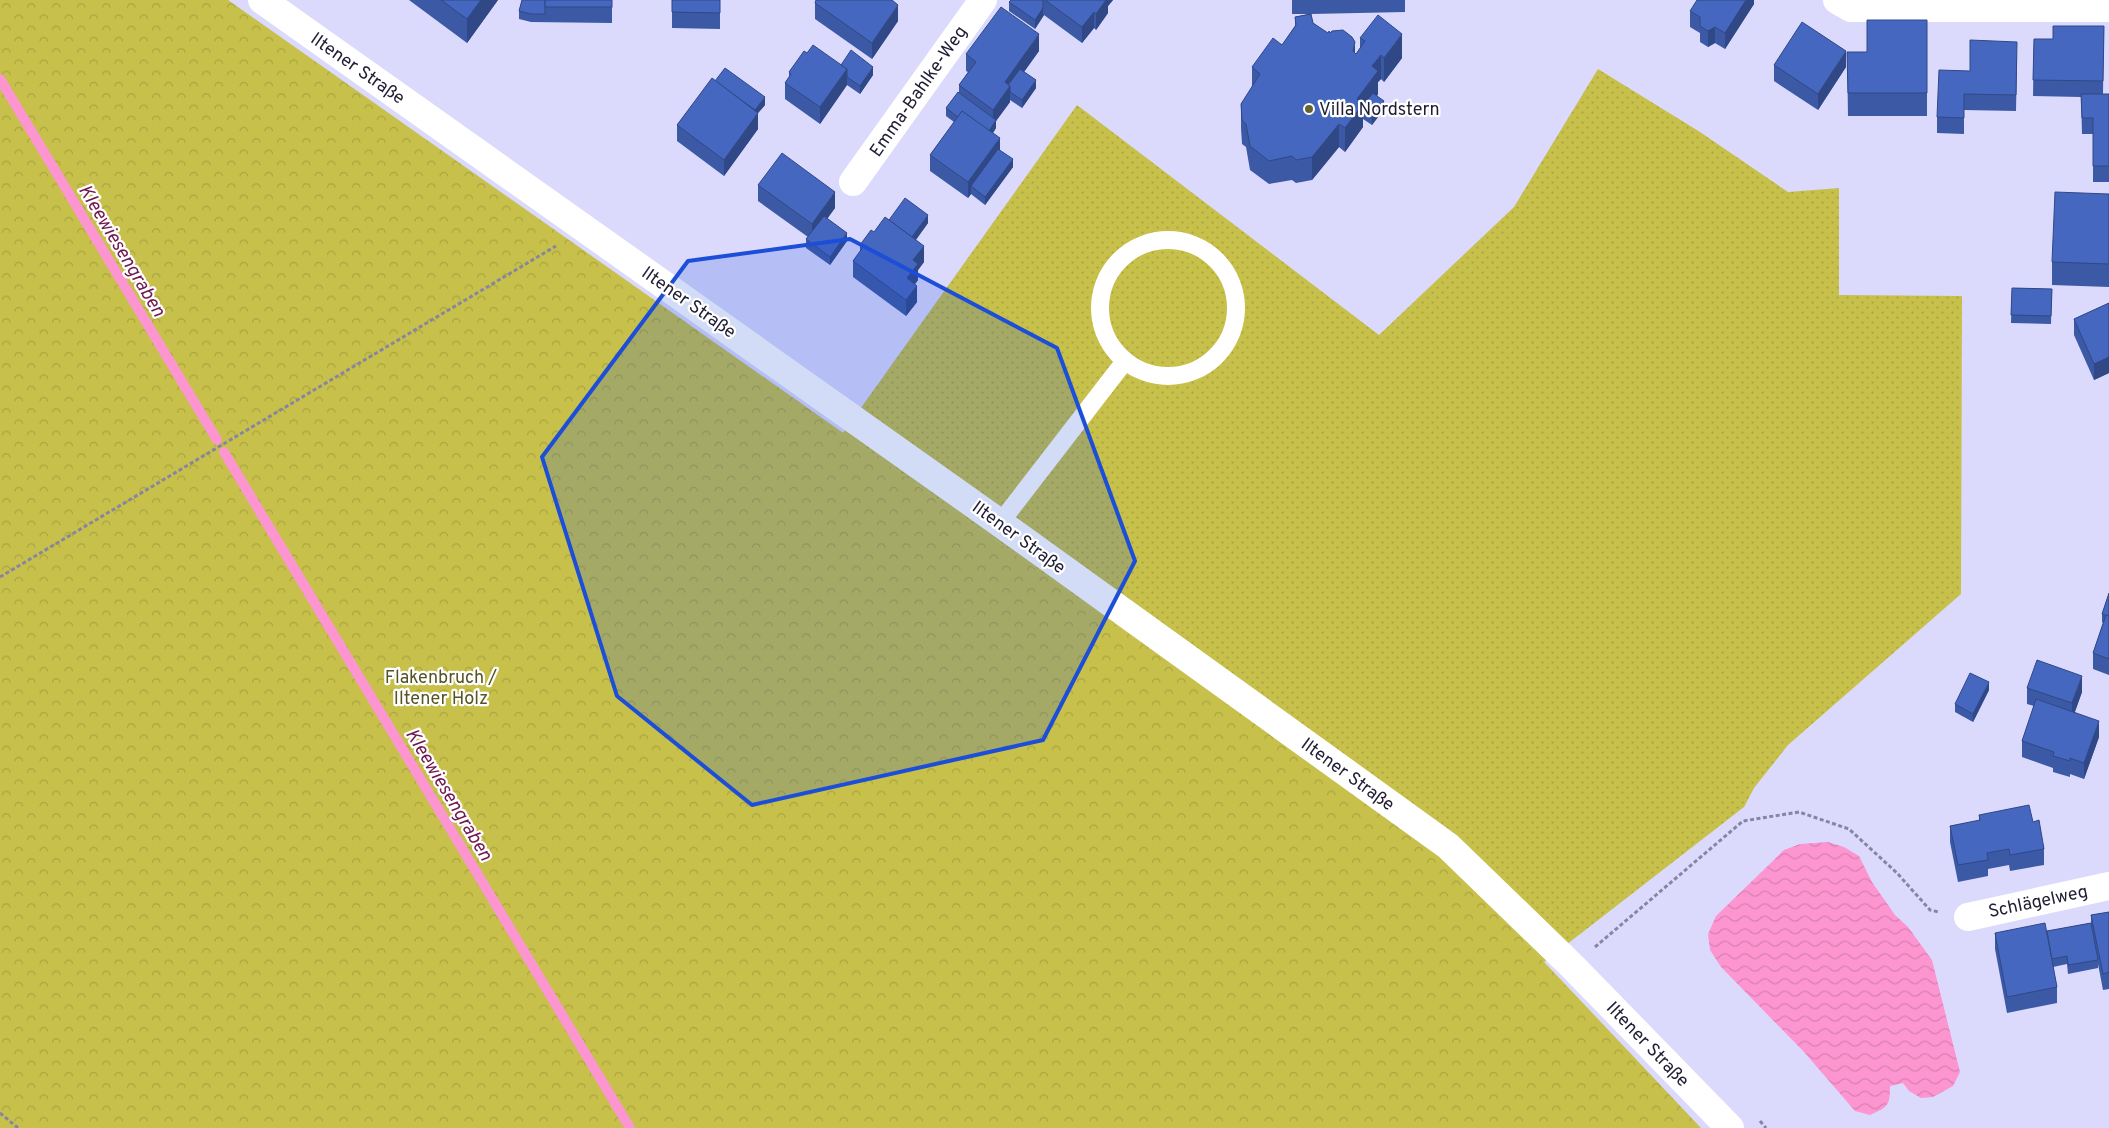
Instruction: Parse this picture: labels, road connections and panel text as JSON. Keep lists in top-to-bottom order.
{
  "streets": {
    "street": ["Iltener Straße", "Emma-Bahlke-Weg", "Schlägelweg"]
  },
  "water": ["Kleewiesengraben"],
  "parks": ["Flakenbruch / Iltener Holz"],
  "places": ["Villa Nordstern"]
}
